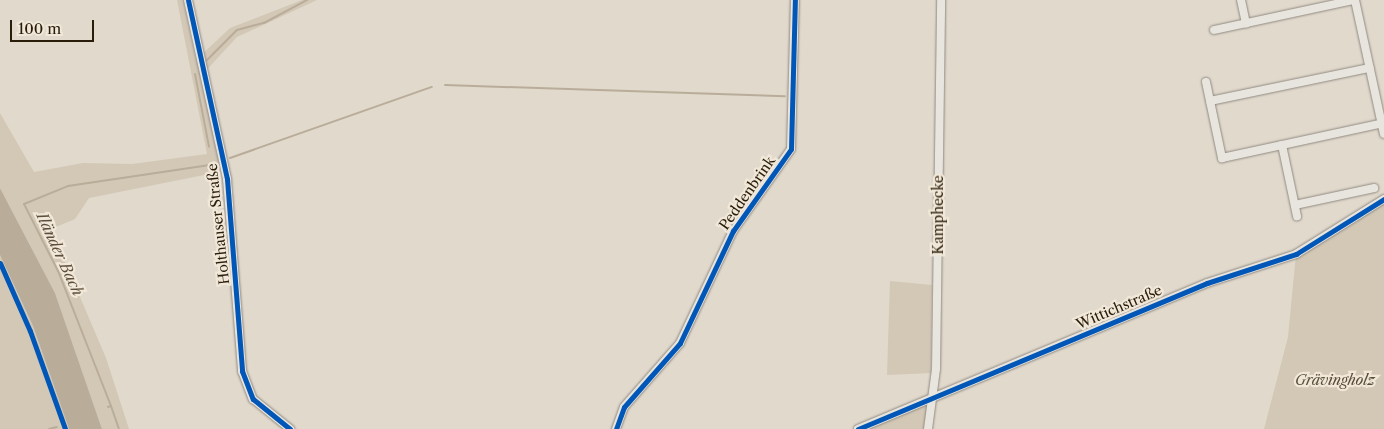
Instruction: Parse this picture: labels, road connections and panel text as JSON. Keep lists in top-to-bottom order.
{
  "streets": {
    "street": [
      "Peddenbrink",
      "Kamphecke",
      "Holthauser Straße",
      "Wittichstraße"
    ]
  },
  "crossings": [
    ["Kamphecke", "Wittichstraße"]
  ],
  "water": ["Iländer Bach"],
  "parks": ["Grävingholz"],
  "scale_bar": "100 m"
}
